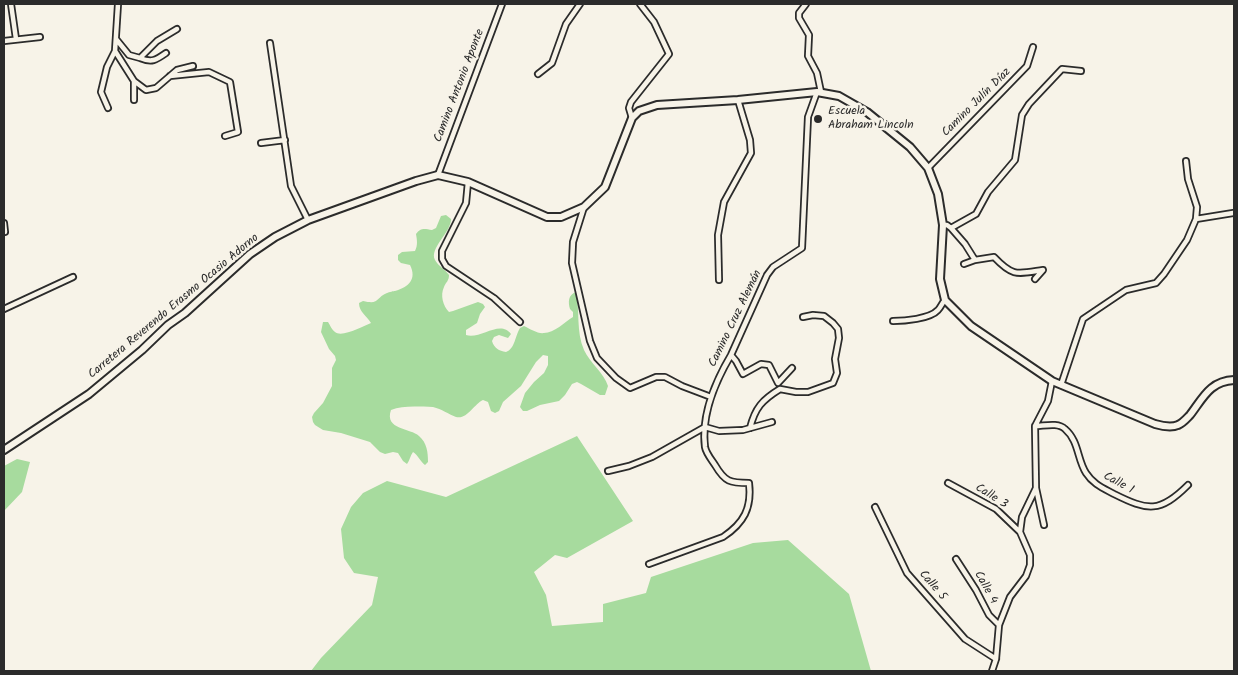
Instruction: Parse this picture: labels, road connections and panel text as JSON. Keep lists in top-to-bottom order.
{
  "streets": {
    "street": [
      "Camino Antonio Aponte",
      "Camino Julín Díaz",
      "Carretera Reverendo Erasmo Ocasio Adorno",
      "Camino Cruz Alemán",
      "Calle 1",
      "Calle 3",
      "Calle 5",
      "Calle 4"
    ]
  },
  "crossings": [
    ["Camino Antonio Aponte", "Carretera Reverendo Erasmo Ocasio Adorno"]
  ],
  "places": ["Escuela Abraham Lincoln"]
}
